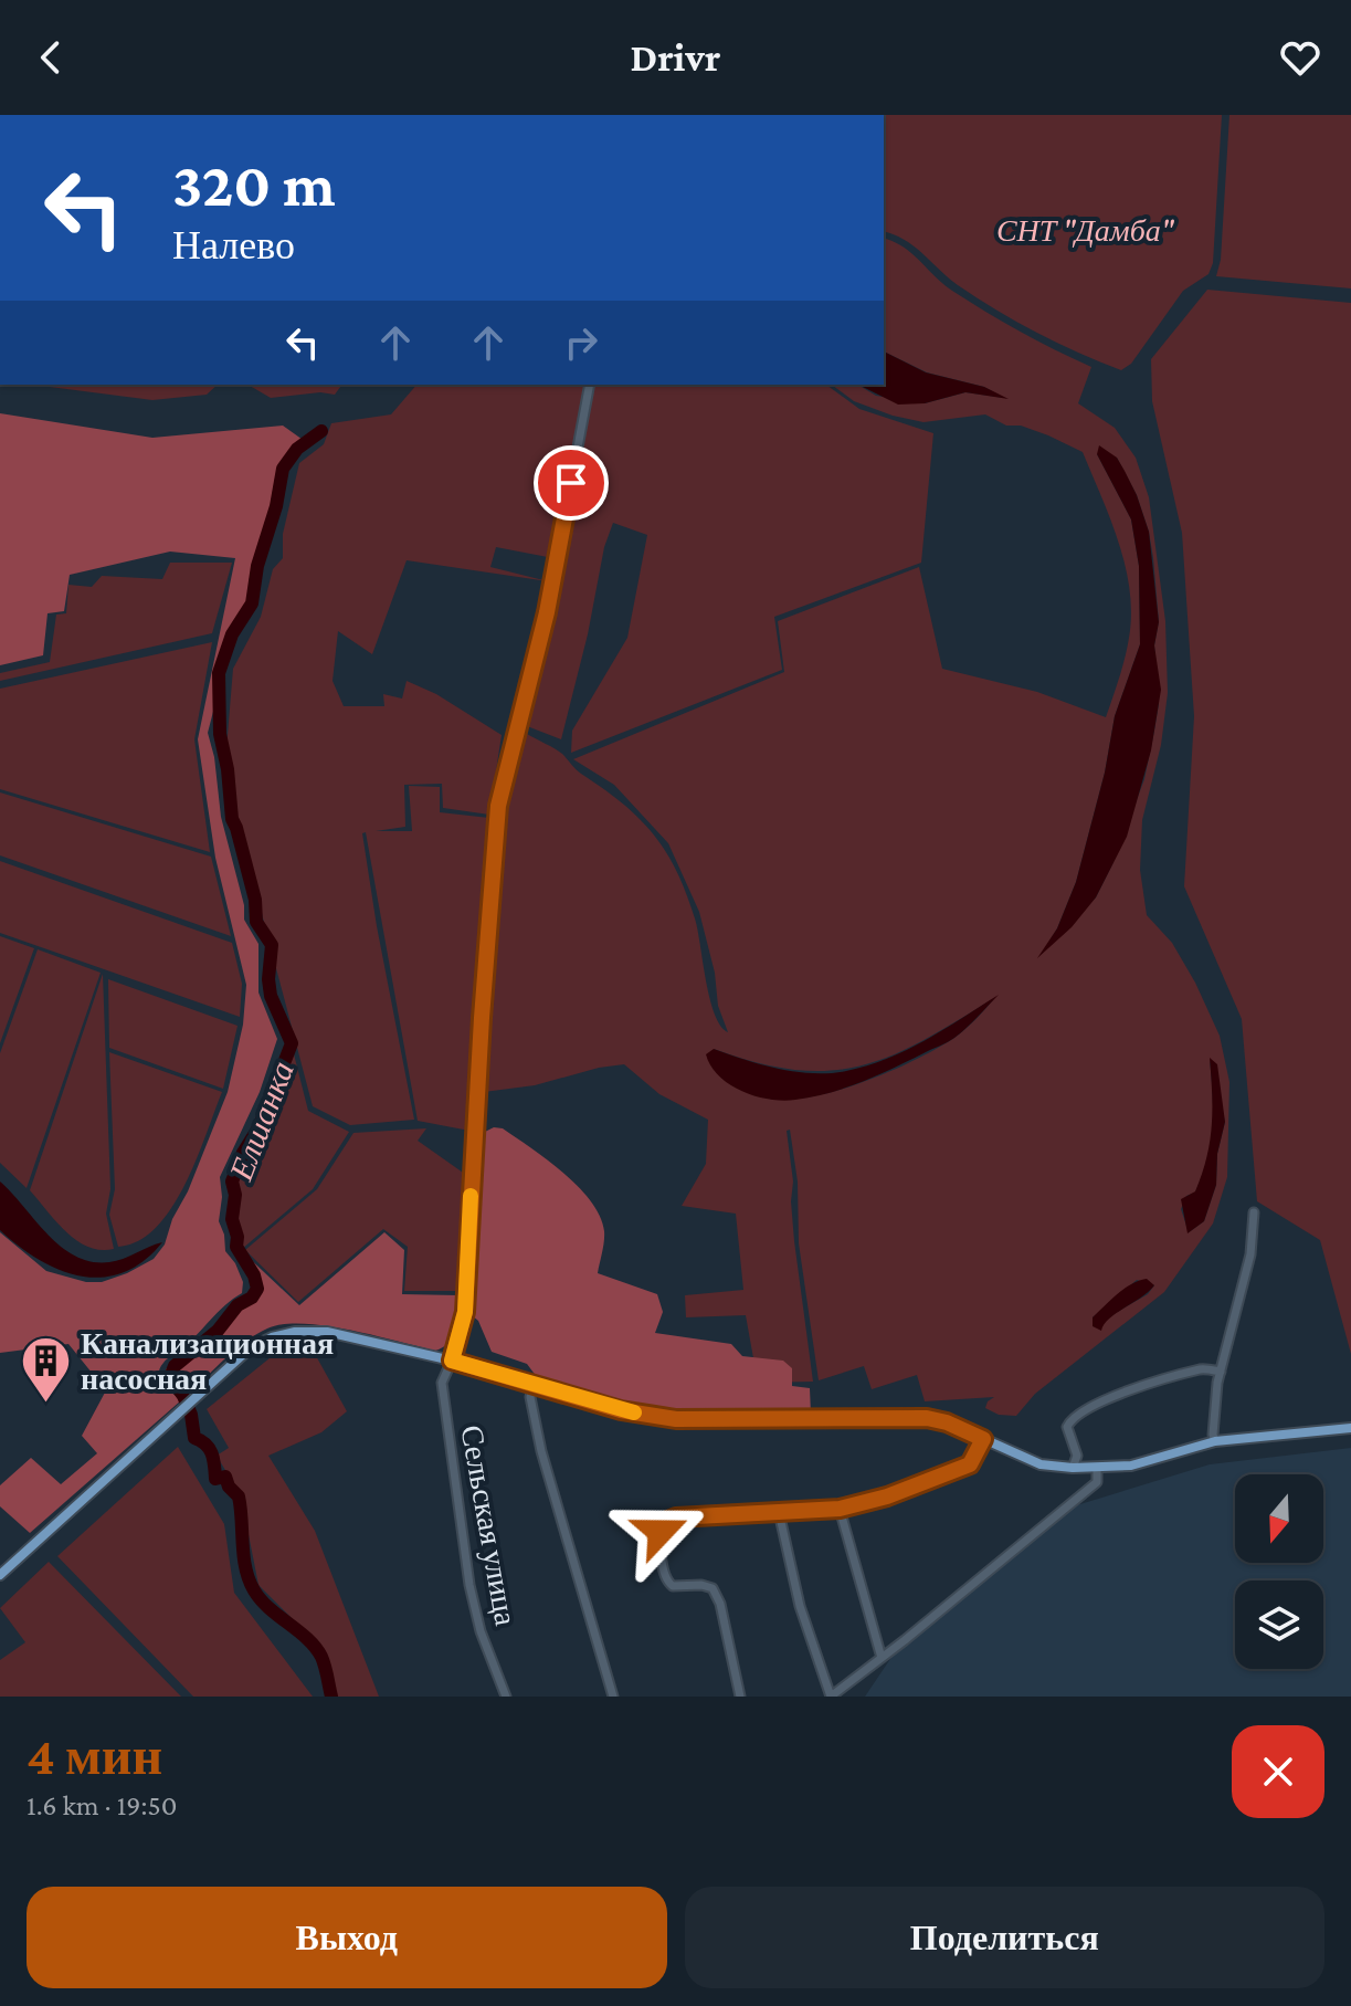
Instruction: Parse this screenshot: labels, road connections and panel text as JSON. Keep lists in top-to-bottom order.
{
  "streets": {
    "street": ["Сельская улица"]
  },
  "water": ["Елшанка"],
  "parks": ["СНТ \"Дамба\""],
  "places": {
    "building": ["Канализационная насосная"]
  },
  "north": "bottom",
  "page": {
    "header": "Drivr",
    "turn": ["320 m", "Налево"],
    "heading": ["4 мин", "1.6 km · 19:50"],
    "buttons": ["Выход", "Поделиться"]
  }
}
